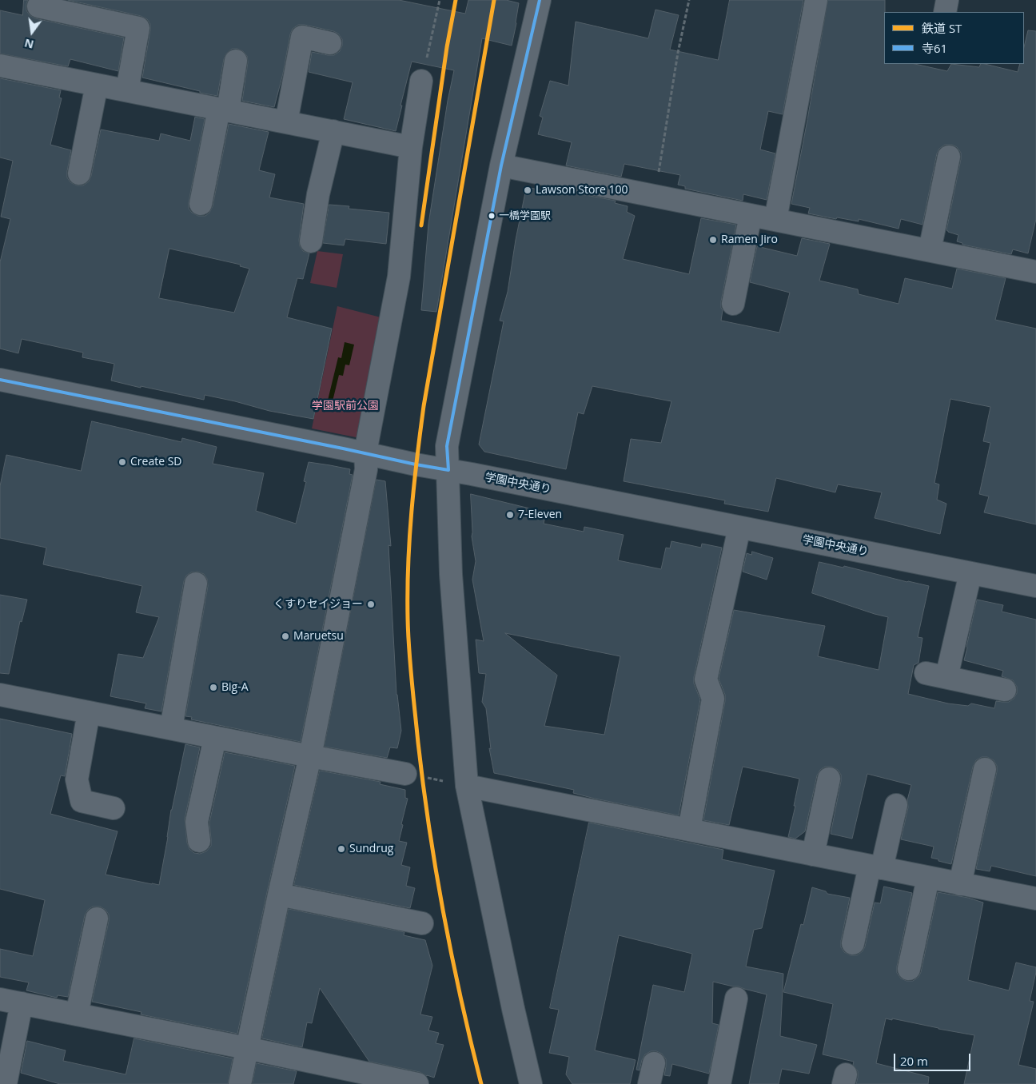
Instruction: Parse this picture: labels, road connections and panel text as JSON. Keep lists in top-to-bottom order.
{
  "streets": {
    "street": ["学園中央通り"]
  },
  "parks": ["学園駅前公園"],
  "places": [
    "Lawson Store 100",
    "一橋学園駅",
    "Ramen Jiro",
    "Create SD",
    "7-Eleven",
    "くすりセイジョー",
    "Maruetsu",
    "Big-A",
    "Sundrug"
  ],
  "lines": ["rail line ST", "transit line 寺61"],
  "legend": ["鉄道 ST", "寺61"],
  "scale_bar": "20 m",
  "north": "bottom"
}
